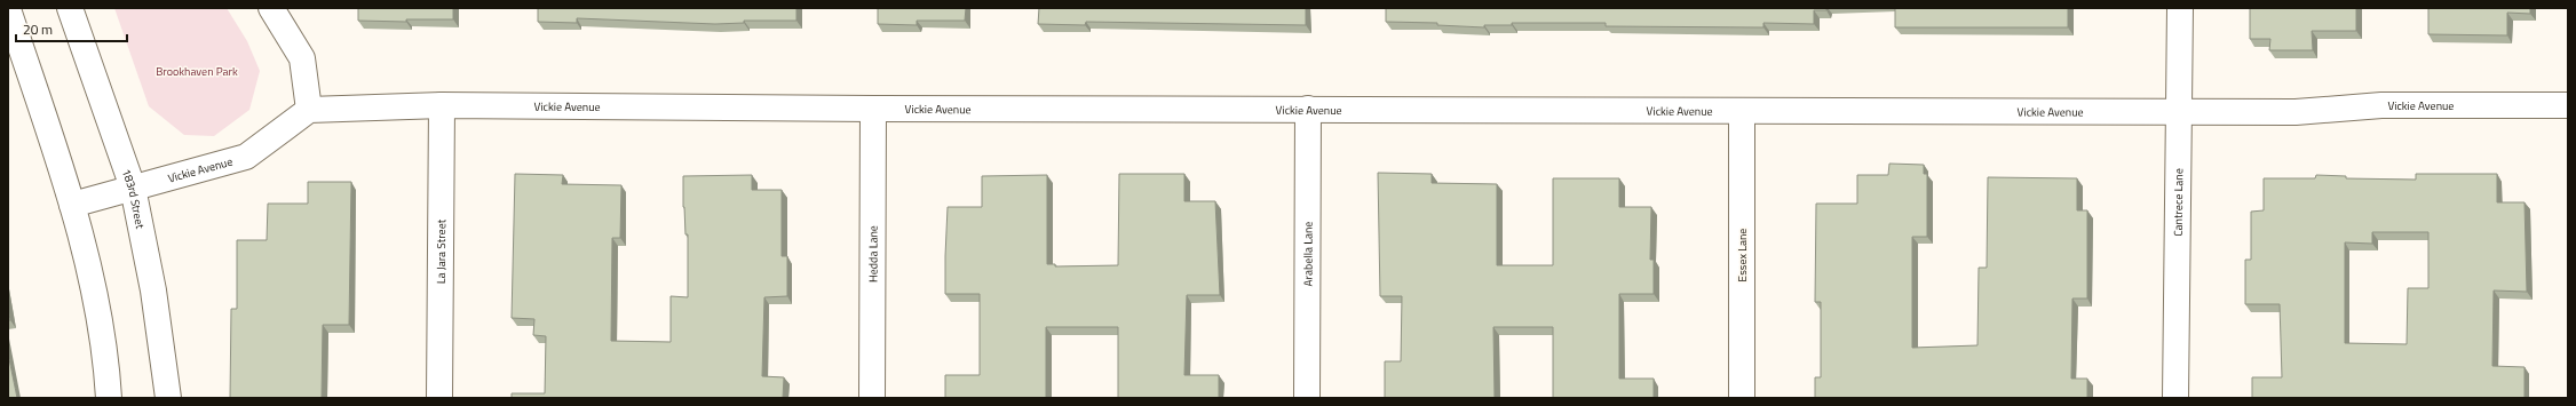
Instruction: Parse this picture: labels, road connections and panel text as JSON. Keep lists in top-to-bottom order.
{
  "streets": {
    "street": [
      "Vickie Avenue",
      "183rd Street",
      "Cantrece Lane",
      "La Jara Street",
      "Hedda Lane",
      "Arabella Lane",
      "Essex Lane"
    ]
  },
  "crossings": [
    ["Vickie Avenue", "183rd Street"],
    ["Vickie Avenue", "Cantrece Lane"],
    ["Vickie Avenue", "La Jara Street"],
    ["Vickie Avenue", "Hedda Lane"],
    ["Vickie Avenue", "Arabella Lane"],
    ["Vickie Avenue", "Essex Lane"]
  ],
  "parks": ["Brookhaven Park"],
  "scale_bar": "20 m"
}
